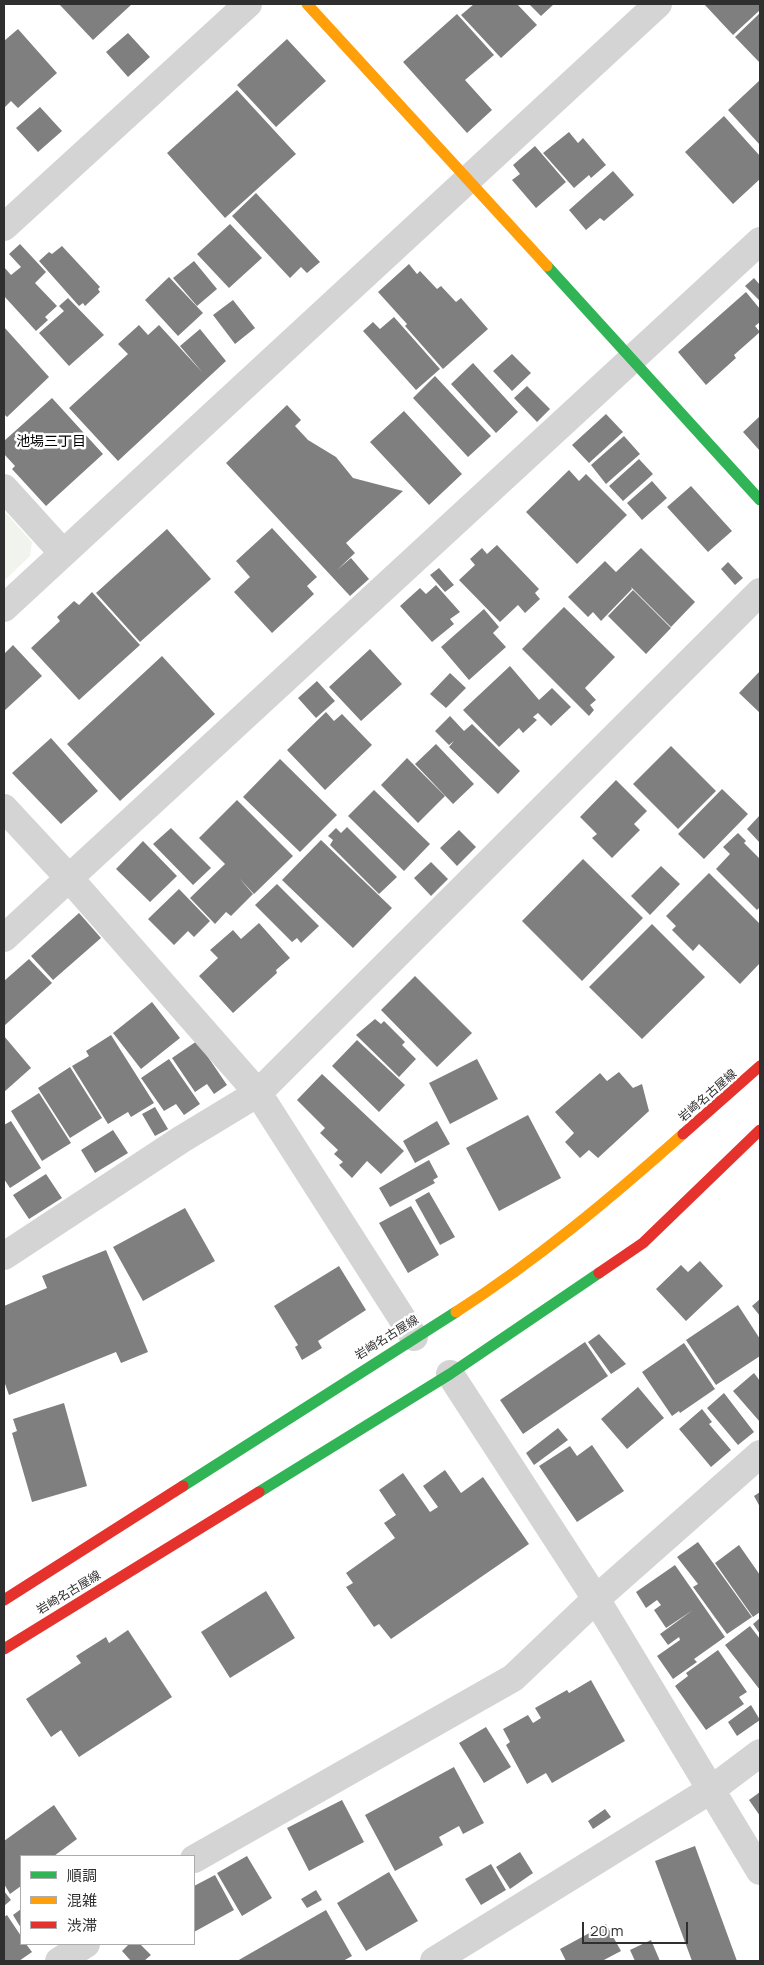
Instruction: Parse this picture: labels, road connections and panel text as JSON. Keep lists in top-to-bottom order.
{
  "streets": {
    "main road": ["岩崎名古屋線"]
  },
  "districts": ["池場三丁目"],
  "legend": ["順調", "混雑", "渋滞"],
  "scale_bar": "20 m"
}
